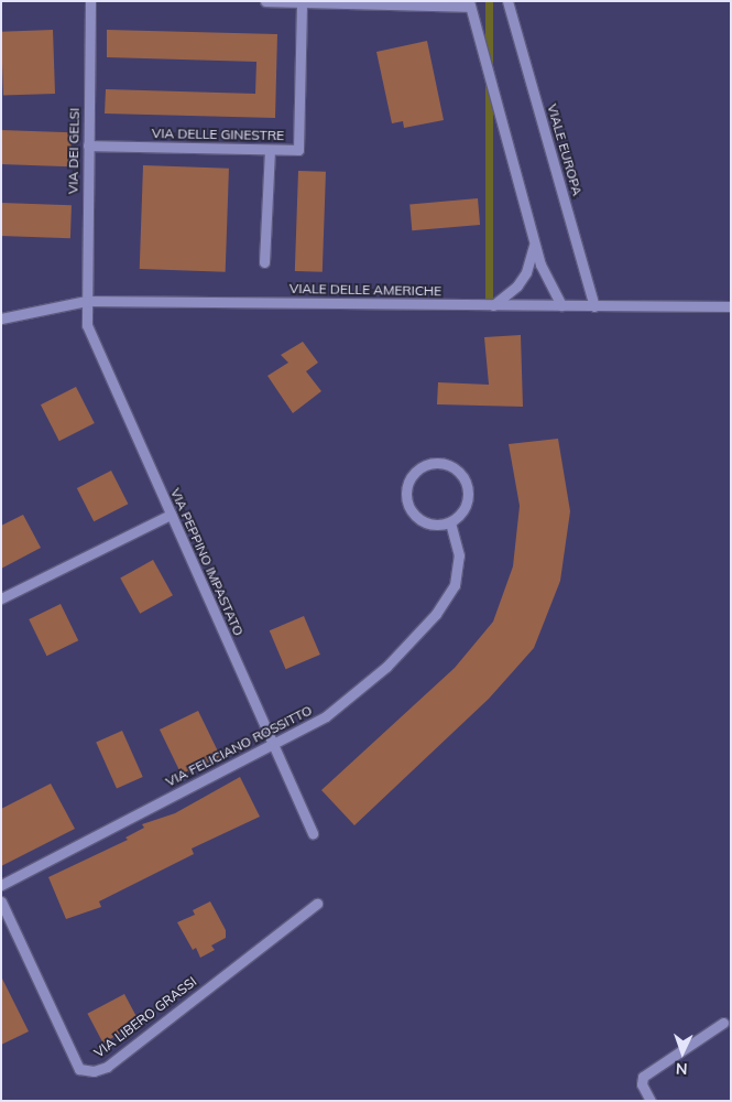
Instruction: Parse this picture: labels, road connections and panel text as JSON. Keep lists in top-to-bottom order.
{
  "streets": {
    "street": [
      "VIA DELLE GINESTRE",
      "VIALE EUROPA",
      "VIA DEI GELSI",
      "VIALE DELLE AMERICHE",
      "VIA PEPPINO IMPASTATO",
      "VIA FELICIANO ROSSITTO",
      "VIA LIBERO GRASSI"
    ]
  },
  "crossings": [
    ["VIA DELLE GINESTRE", "VIA DEI GELSI"],
    ["VIALE EUROPA", "VIALE DELLE AMERICHE"],
    ["VIA DEI GELSI", "VIALE DELLE AMERICHE"],
    ["VIA DEI GELSI", "VIA PEPPINO IMPASTATO"],
    ["VIALE DELLE AMERICHE", "VIA PEPPINO IMPASTATO"],
    ["VIA PEPPINO IMPASTATO", "VIA FELICIANO ROSSITTO"]
  ],
  "north": "bottom"
}
